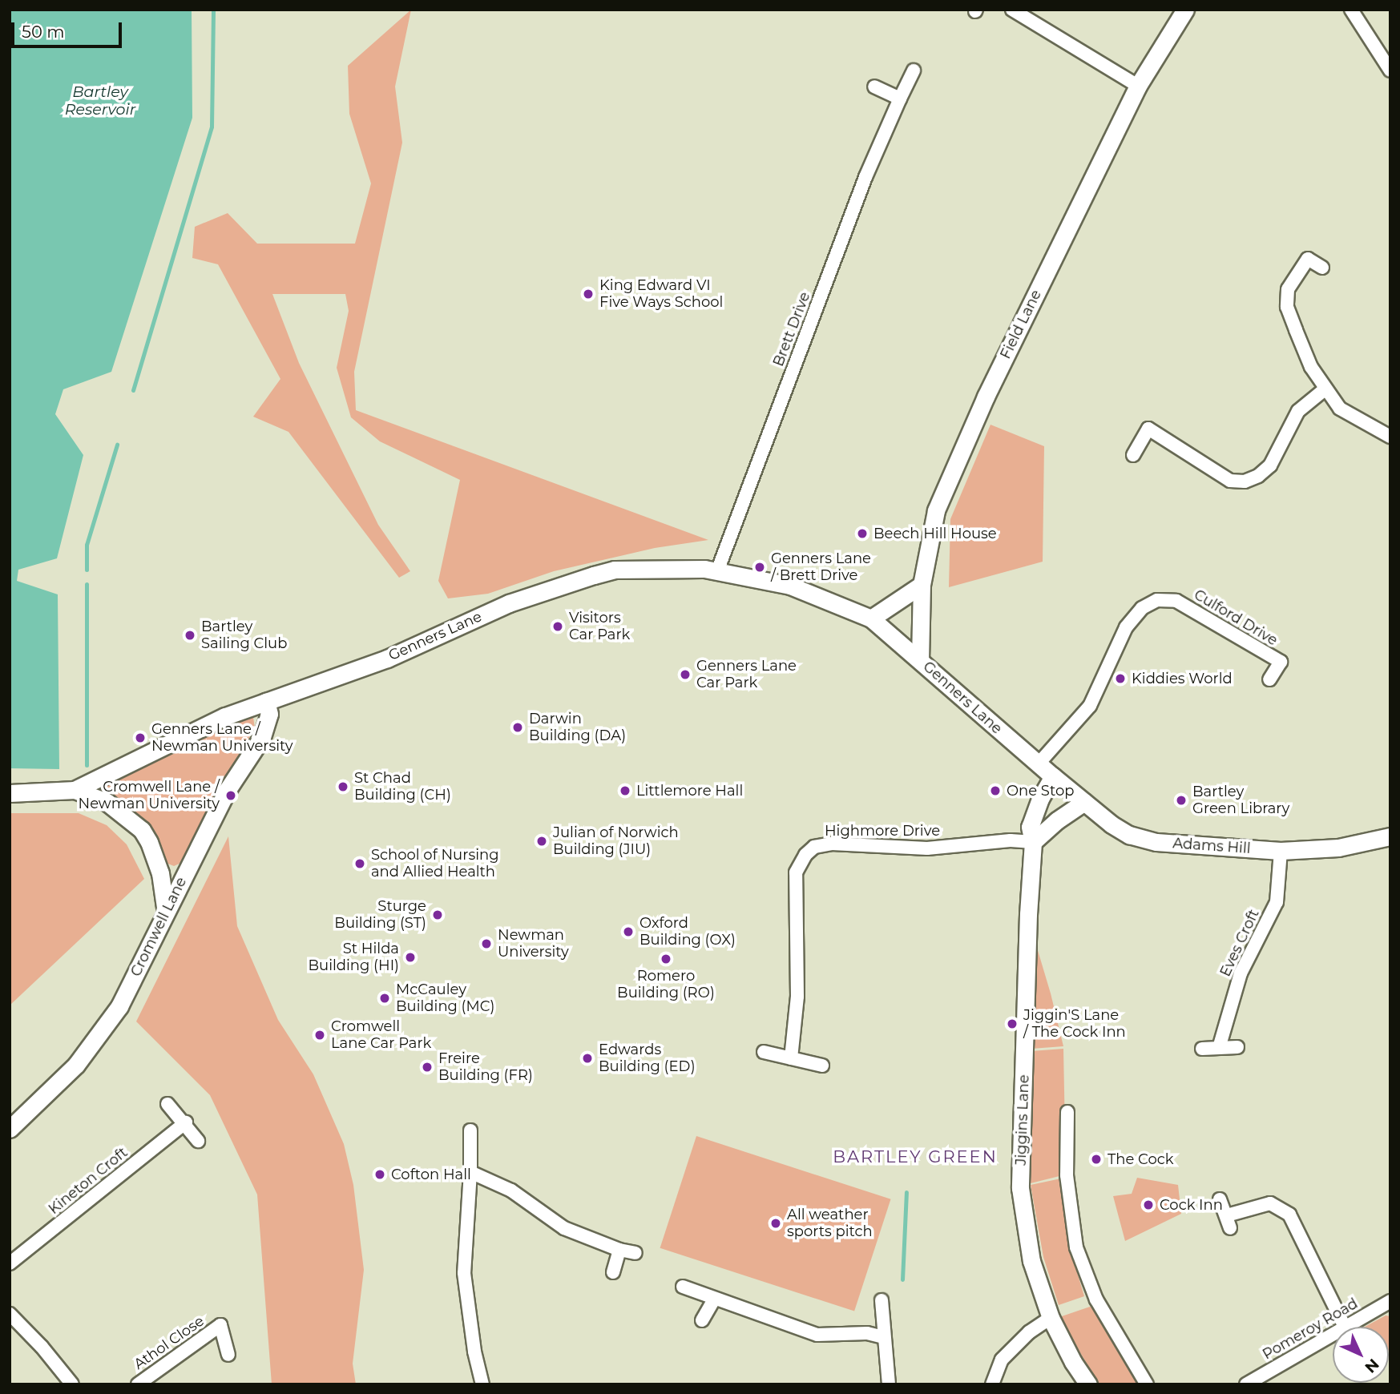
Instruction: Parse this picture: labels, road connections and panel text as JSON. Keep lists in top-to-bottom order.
{
  "streets": {
    "street": [
      "Field Lane",
      "Brett Drive",
      "Culford Drive",
      "Genners Lane",
      "Highmore Drive",
      "Adams Hill",
      "Cromwell Lane",
      "Eves Croft",
      "Jiggins Lane",
      "Kineton Croft",
      "Pomeroy Road",
      "Athol Close"
    ]
  },
  "crossings": [
    ["Field Lane", "Genners Lane"],
    ["Brett Drive", "Genners Lane"],
    ["Culford Drive", "Genners Lane"],
    ["Genners Lane", "Adams Hill"],
    ["Genners Lane", "Cromwell Lane"],
    ["Genners Lane", "Jiggins Lane"],
    ["Highmore Drive", "Jiggins Lane"],
    ["Adams Hill", "Eves Croft"],
    ["Adams Hill", "Jiggins Lane"]
  ],
  "districts": ["BARTLEY GREEN"],
  "water": ["Bartley Reservoir"],
  "places": [
    "King Edward VI Five Ways School",
    "Beech Hill House",
    "Genners Lane / Brett Drive",
    "Visitors Car Park",
    "Bartley Sailing Club",
    "Genners Lane Car Park",
    "Kiddies World",
    "Darwin Building (DA)",
    "Genners Lane / Newman University",
    "St Chad Building (CH)",
    "Littlemore Hall",
    "One Stop",
    "Cromwell Lane / Newman University",
    "Bartley Green Library",
    "Julian of Norwich Building (JIU)",
    "School of Nursing and Allied Health",
    "Sturge Building (ST)",
    "Oxford Building (OX)",
    "Newman University",
    "St Hilda Building (HI)",
    "Romero Building (RO)",
    "McCauley Building (MC)",
    "Jiggin'S Lane / The Cock Inn",
    "Cromwell Lane Car Park",
    "Edwards Building (ED)",
    "Freire Building (FR)",
    "The Cock",
    "Cofton Hall",
    "Cock Inn",
    "All weather sports pitch"
  ],
  "scale_bar": "50 m",
  "north": "bottom right"
}
